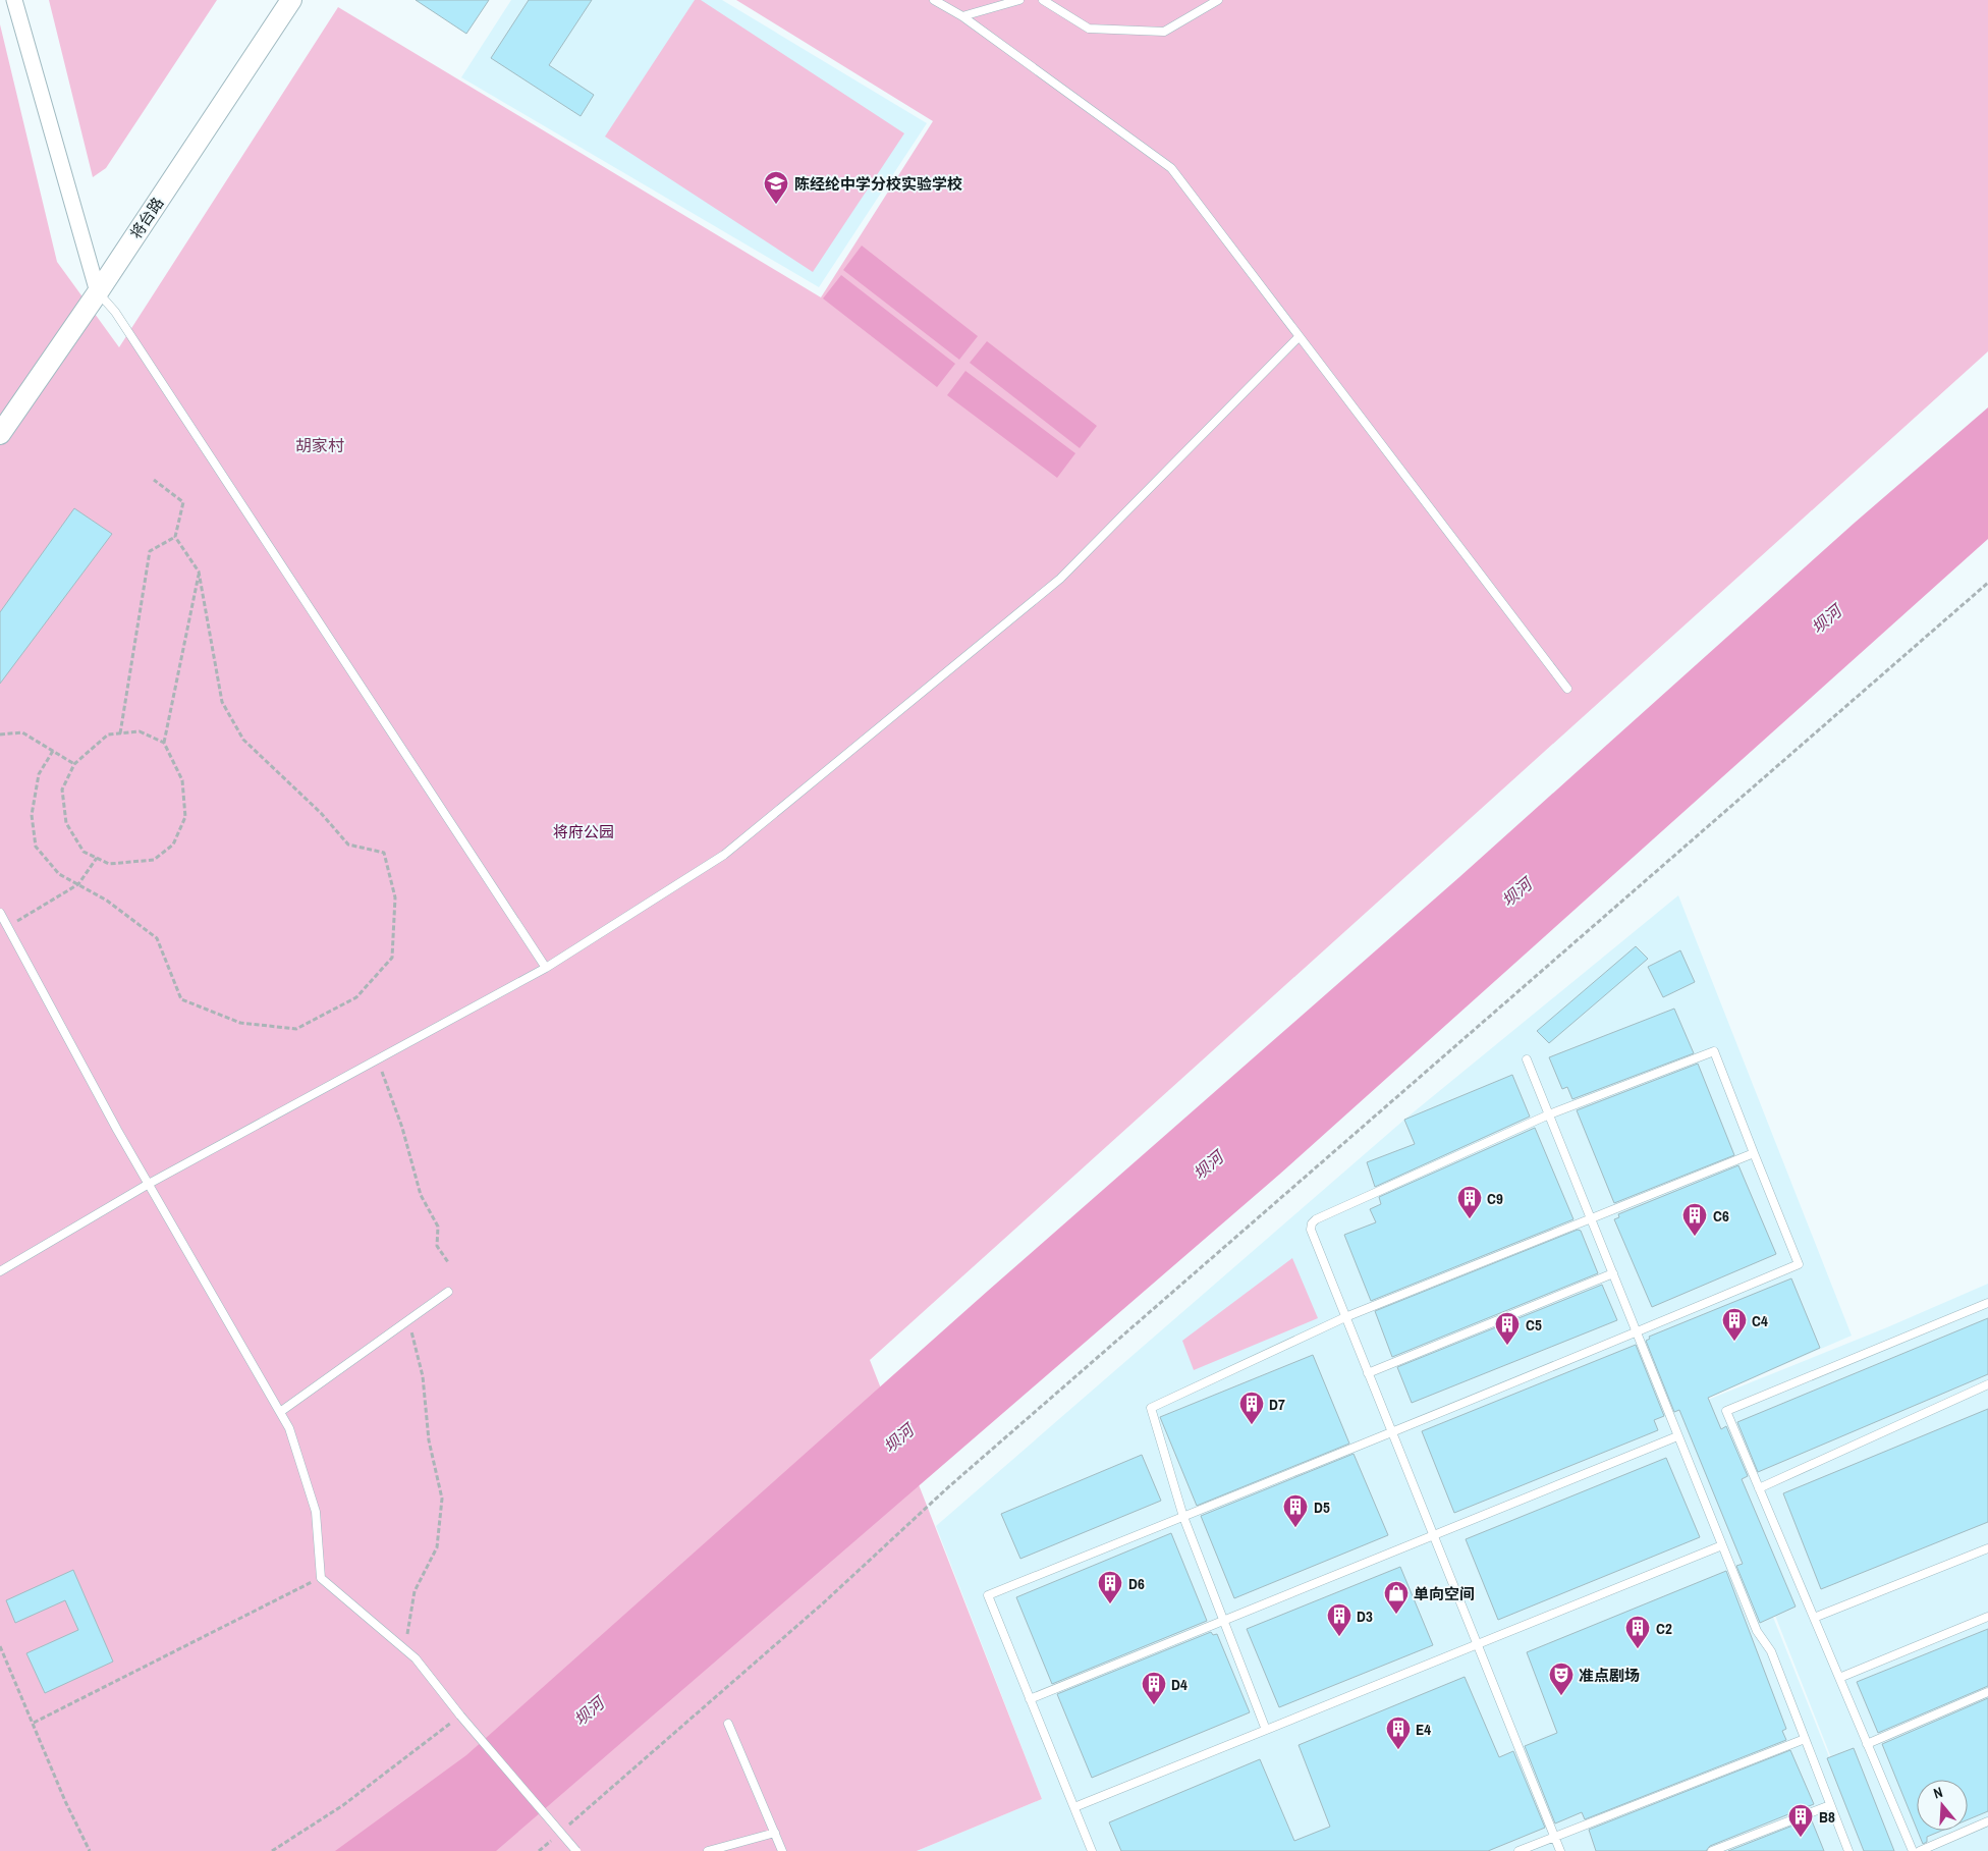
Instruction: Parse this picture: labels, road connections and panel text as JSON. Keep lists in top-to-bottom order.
{
  "streets": {
    "main road": ["将台路"]
  },
  "districts": ["胡家村"],
  "water": ["坝河"],
  "parks": ["将府公园"],
  "places": {
    "school or university": ["陈经纶中学分校实验学校"],
    "building": [
      "C9",
      "C6",
      "C4",
      "C5",
      "D7",
      "D5",
      "D6",
      "D3",
      "C2",
      "D4",
      "E4",
      "B8"
    ],
    "shop": ["单向空间"],
    "theatre": ["准点剧场"]
  },
  "north": "top"
}
